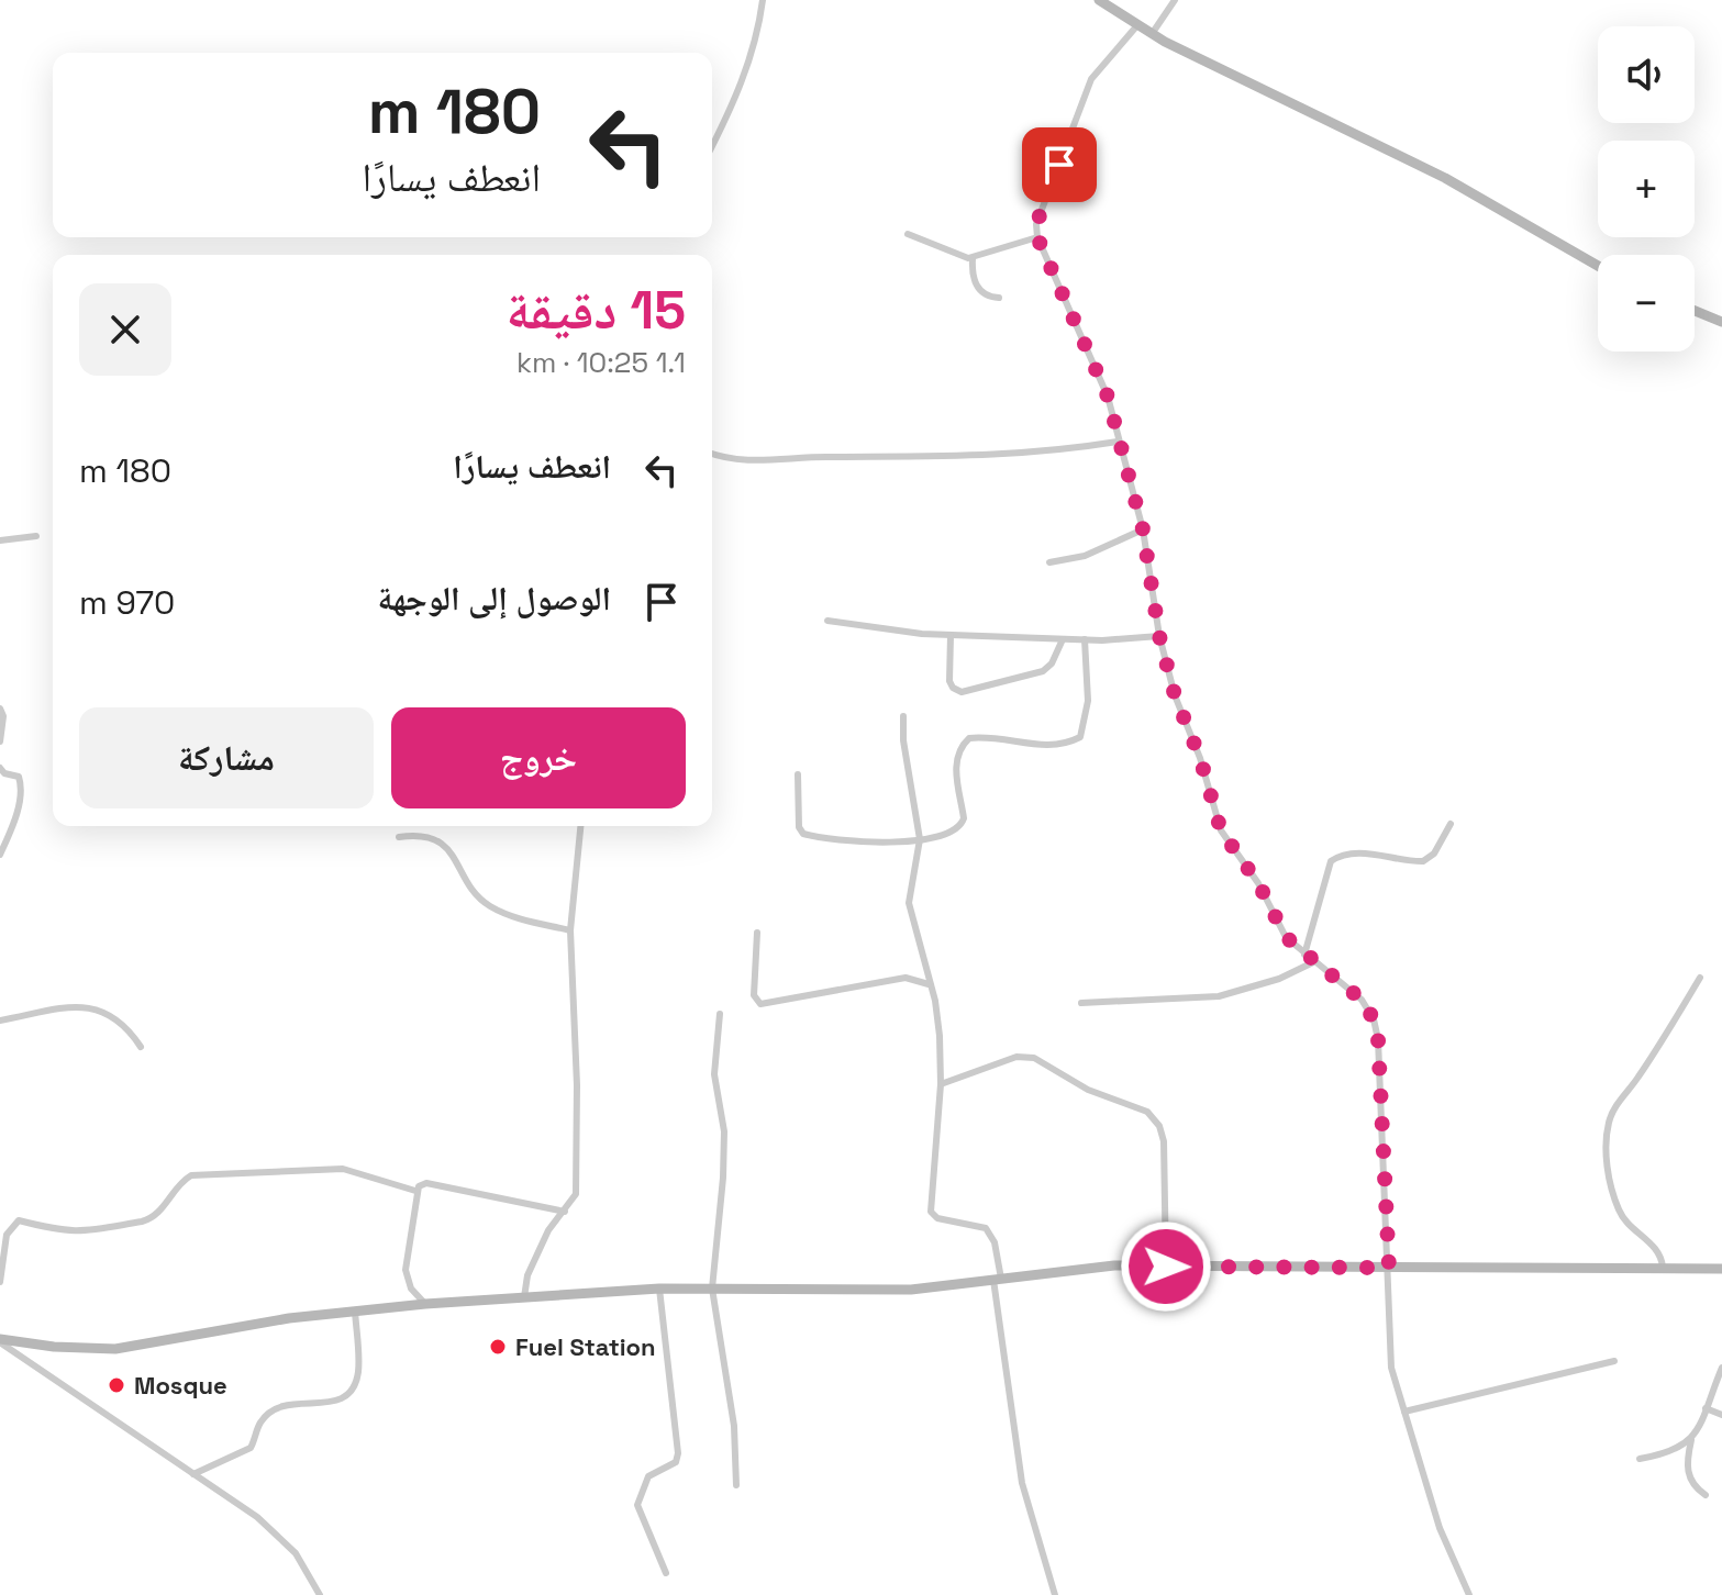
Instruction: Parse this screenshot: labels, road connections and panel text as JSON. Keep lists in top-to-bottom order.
{
  "places": ["Fuel Station", "Mosque"],
  "page": {
    "map_buttons": ["+", "−"],
    "turn": ["180 m", "انعطف يسارًا"],
    "heading": ["15 دقيقة", "1.1 km · 10:25"],
    "list": [
      {
        "name": "انعطف يسارًا",
        "value": "180 m"
      },
      {
        "name": "الوصول إلى الوجهة",
        "value": "970 m"
      }
    ],
    "buttons": ["خروج", "مشاركة"]
  }
}
